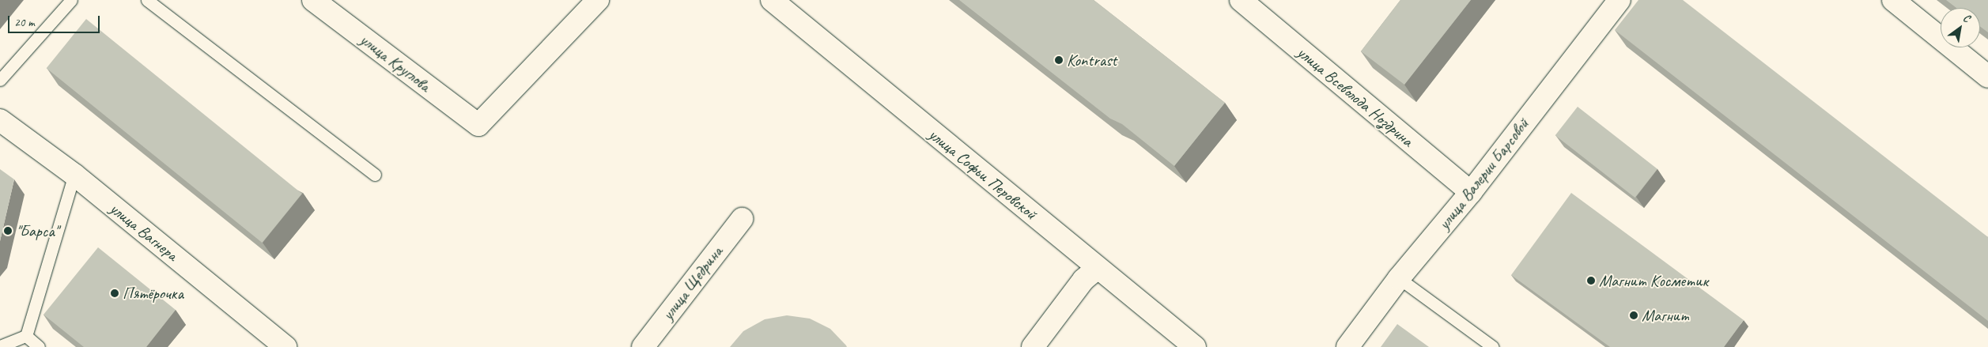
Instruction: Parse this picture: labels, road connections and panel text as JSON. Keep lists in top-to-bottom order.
{
  "streets": {
    "street": [
      "улица Круглова",
      "улица Всеволода Ноздрина",
      "улица Софьи Перовской",
      "улица Валерии Барсовой",
      "улица Вагнера",
      "улица Щедрина"
    ]
  },
  "crossings": [
    ["улица Всеволода Ноздрина", "улица Валерии Барсовой"]
  ],
  "places": [
    "Kontrast",
    "\"Барса\"",
    "Магнит Косметик",
    "Пятёрочка",
    "Магнит"
  ],
  "scale_bar": "20 m",
  "north": "top right"
}
